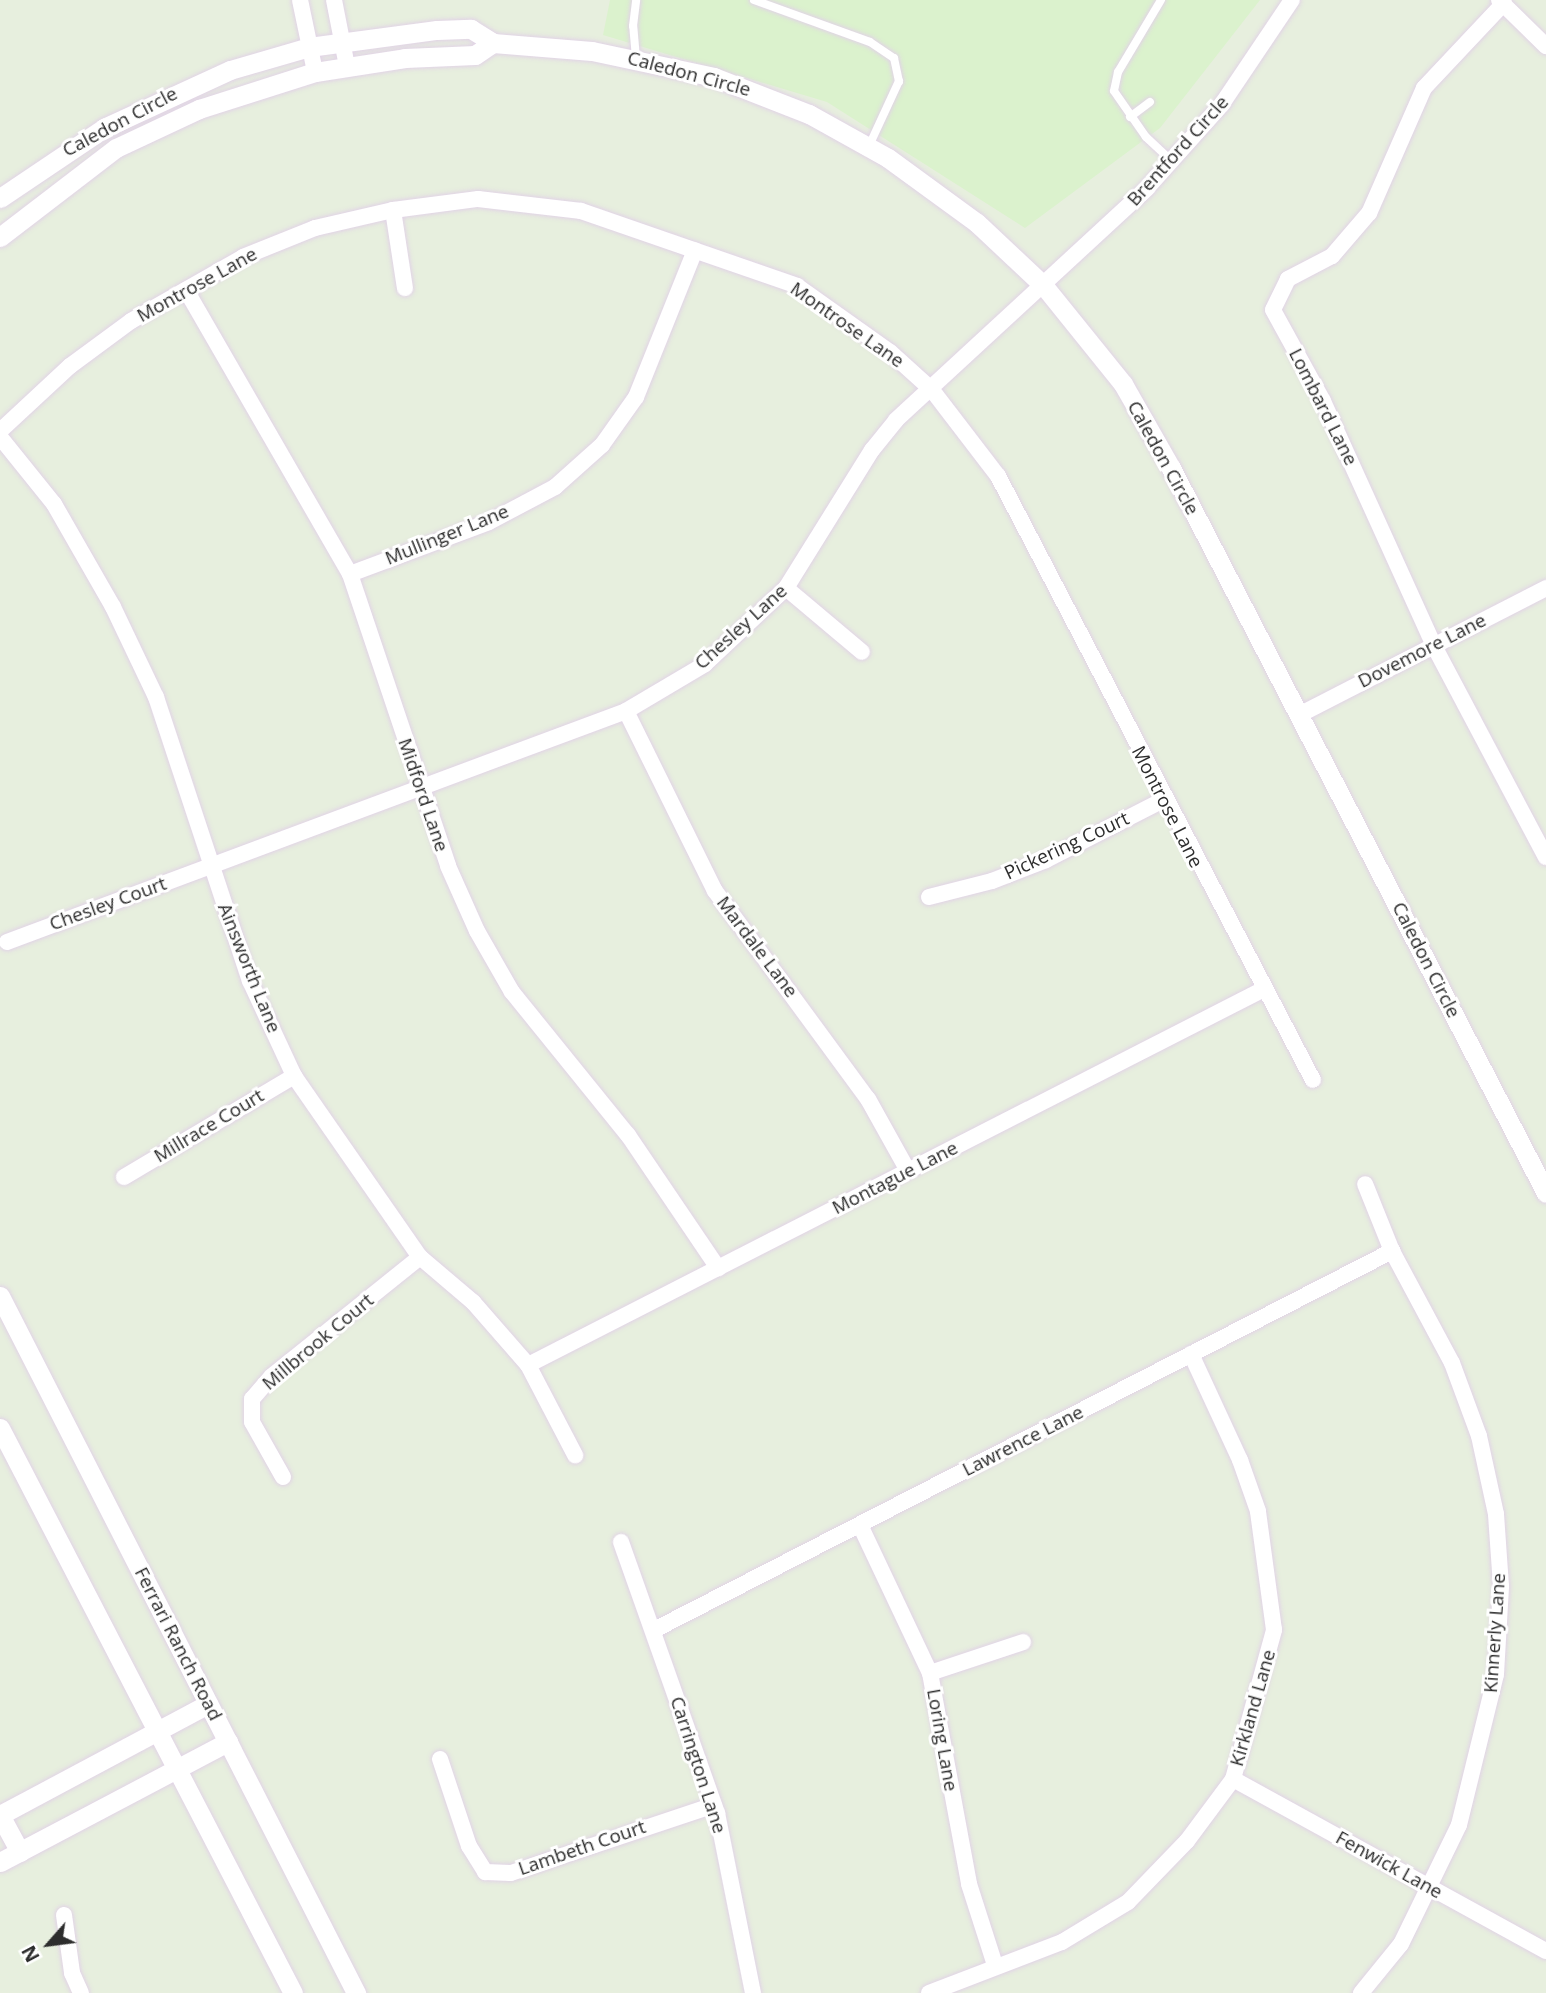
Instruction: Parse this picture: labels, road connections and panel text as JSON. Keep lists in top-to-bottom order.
{
  "streets": {
    "street": [
      "Caledon Circle",
      "Brentford Circle",
      "Montrose Lane",
      "Lombard Lane",
      "Mullinger Lane",
      "Chesley Lane",
      "Dovemore Lane",
      "Midford Lane",
      "Pickering Court",
      "Chesley Court",
      "Mardale Lane",
      "Ainsworth Lane",
      "Millrace Court",
      "Montague Lane",
      "Millbrook Court",
      "Lawrence Lane",
      "Kinnerly Lane",
      "Ferrari Ranch Road",
      "Kirkland Lane",
      "Loring Lane",
      "Carrington Lane",
      "Lambeth Court",
      "Fenwick Lane"
    ]
  },
  "crossings": [
    ["Caledon Circle", "Brentford Circle"],
    ["Caledon Circle", "Chesley Lane"],
    ["Caledon Circle", "Dovemore Lane"],
    ["Brentford Circle", "Chesley Lane"],
    ["Montrose Lane", "Mullinger Lane"],
    ["Montrose Lane", "Chesley Lane"],
    ["Montrose Lane", "Midford Lane"],
    ["Montrose Lane", "Pickering Court"],
    ["Montrose Lane", "Montague Lane"],
    ["Lombard Lane", "Dovemore Lane"],
    ["Mullinger Lane", "Midford Lane"],
    ["Chesley Lane", "Midford Lane"],
    ["Chesley Lane", "Chesley Court"],
    ["Chesley Lane", "Mardale Lane"],
    ["Chesley Lane", "Ainsworth Lane"],
    ["Midford Lane", "Montague Lane"],
    ["Chesley Court", "Ainsworth Lane"],
    ["Mardale Lane", "Montague Lane"],
    ["Ainsworth Lane", "Millrace Court"],
    ["Ainsworth Lane", "Montague Lane"],
    ["Ainsworth Lane", "Millbrook Court"],
    ["Lawrence Lane", "Kinnerly Lane"],
    ["Lawrence Lane", "Kirkland Lane"],
    ["Lawrence Lane", "Loring Lane"],
    ["Lawrence Lane", "Carrington Lane"],
    ["Kinnerly Lane", "Fenwick Lane"],
    ["Kirkland Lane", "Loring Lane"],
    ["Kirkland Lane", "Fenwick Lane"],
    ["Carrington Lane", "Lambeth Court"]
  ],
  "north": "bottom left"
}
